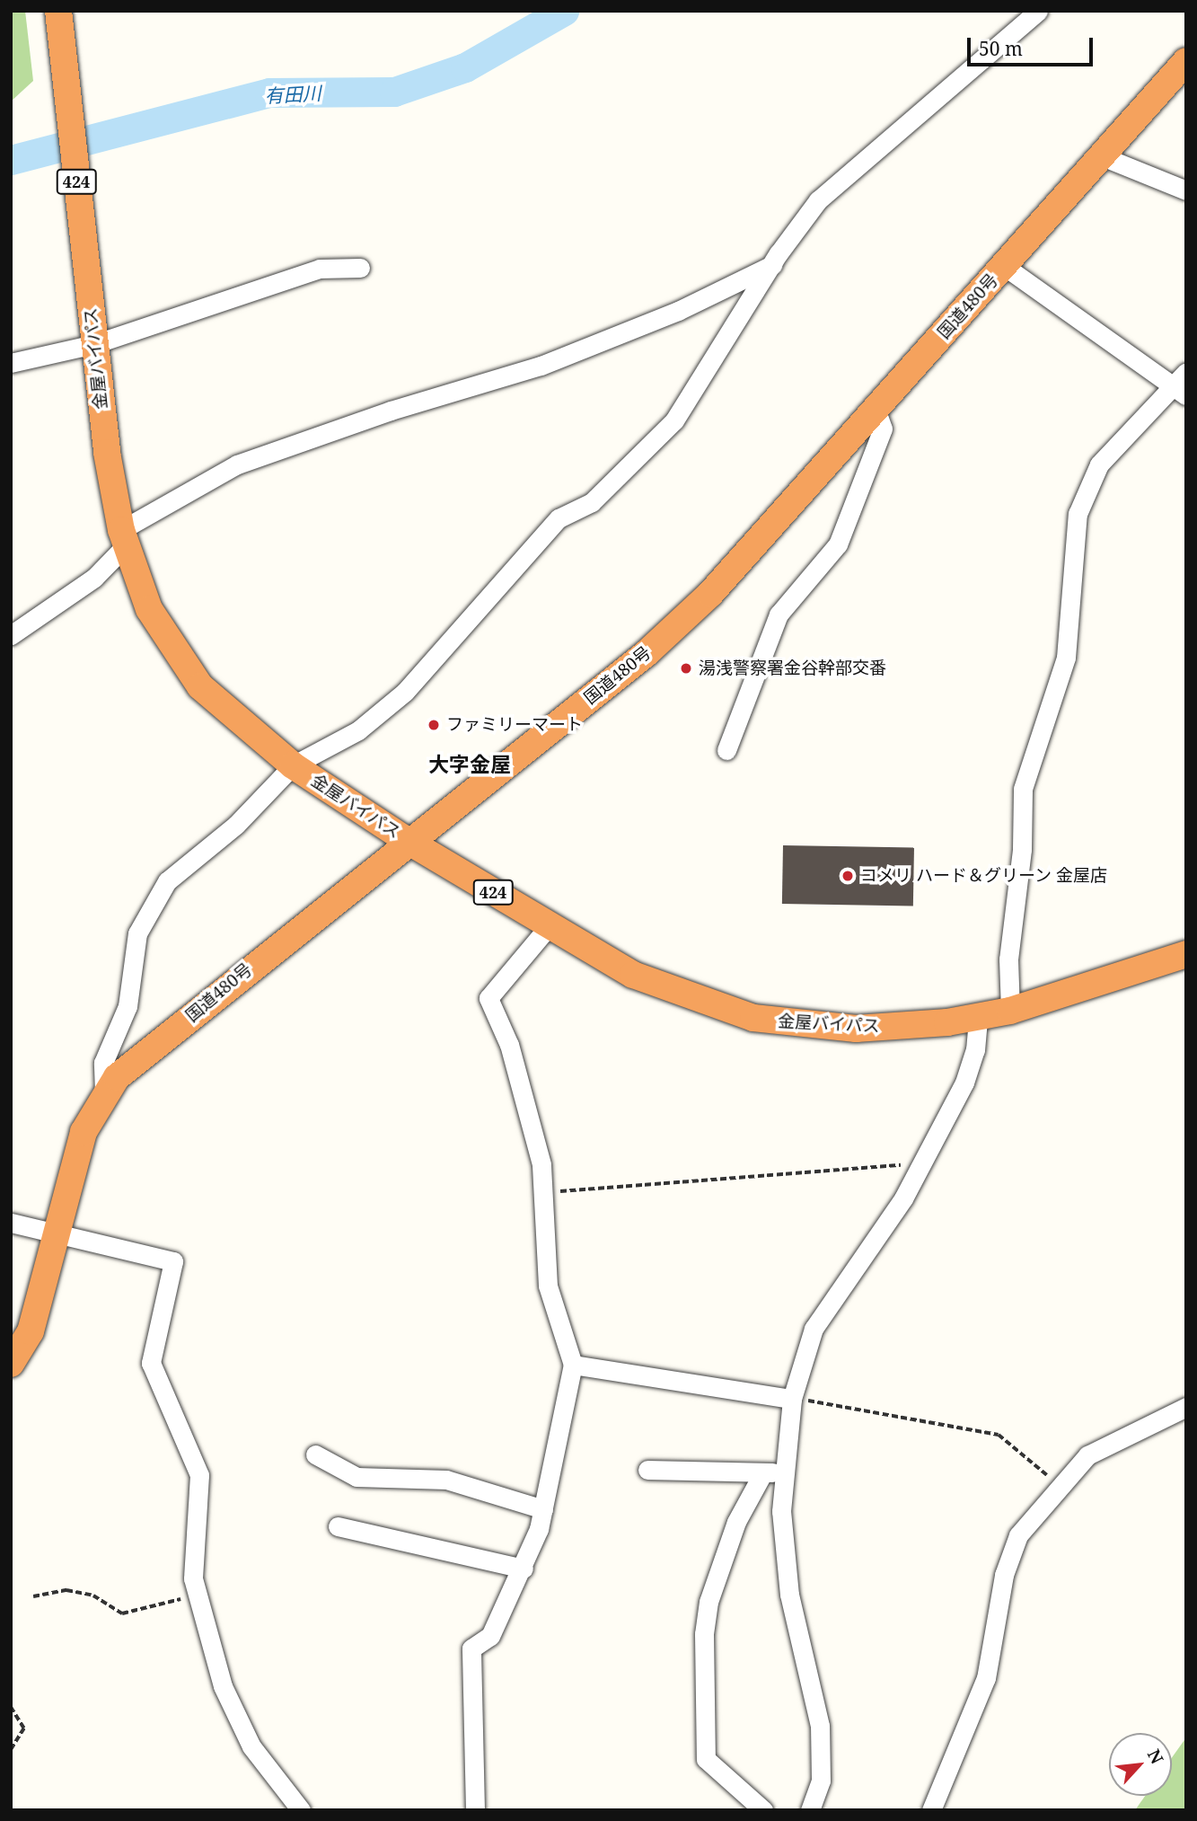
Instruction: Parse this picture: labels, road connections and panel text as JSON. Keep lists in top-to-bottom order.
{
  "streets": {
    "highway": ["424", "国道480号", "金屋バイパス"]
  },
  "crossings": [
    ["国道480号", "金屋バイパス"]
  ],
  "districts": ["大字金屋"],
  "water": ["有田川"],
  "places": ["湯浅警察署金谷幹部交番", "ファミリーマート", "コメリ ハード＆グリーン 金屋店"],
  "scale_bar": "50 m",
  "north": "top right"
}
